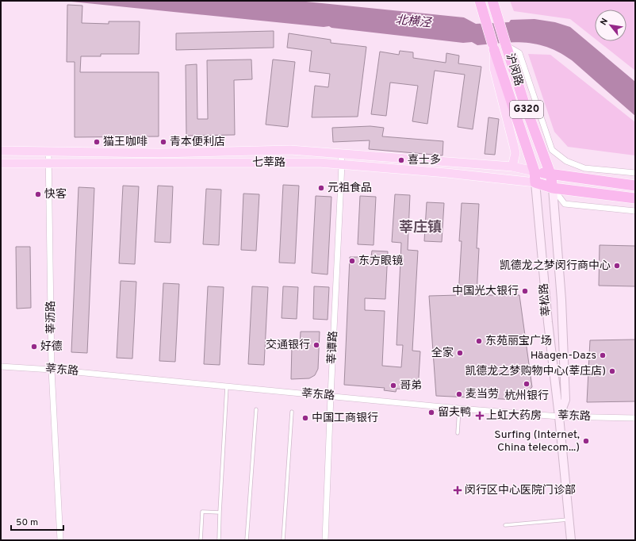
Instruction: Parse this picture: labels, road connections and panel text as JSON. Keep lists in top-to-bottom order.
{
  "streets": {
    "highway": ["沪闵路", "G320"],
    "main road": ["七莘路", "莘松路"],
    "street": ["莘沥路", "莘谭路", "莘东路"]
  },
  "crossings": [
    ["沪闵路", "七莘路"],
    ["沪闵路", "莘松路"],
    ["七莘路", "莘松路"],
    ["七莘路", "莘沥路"],
    ["七莘路", "莘谭路"],
    ["莘松路", "莘东路"],
    ["莘沥路", "莘东路"],
    ["莘谭路", "莘东路"]
  ],
  "districts": ["莘庄镇"],
  "water": ["北横泾"],
  "places": {
    "other": [
      "猫王咖啡",
      "青本便利店",
      "喜士多",
      "元祖食品",
      "快客",
      "东方眼镜",
      "凯德龙之梦闵行商中心",
      "中国光大银行",
      "东苑丽宝广场",
      "交通银行",
      "好德",
      "全家",
      "Häagen-Dazs",
      "凯德龙之梦购物中心(莘庄店)",
      "杭州银行",
      "哥弟",
      "麦当劳",
      "留夫鸭",
      "中国工商银行",
      "Surfing (Internet, China telecom...)"
    ],
    "health": ["上虹大药房", "闵行区中心医院门诊部"]
  },
  "scale_bar": "50 m",
  "north": "top left"
}
